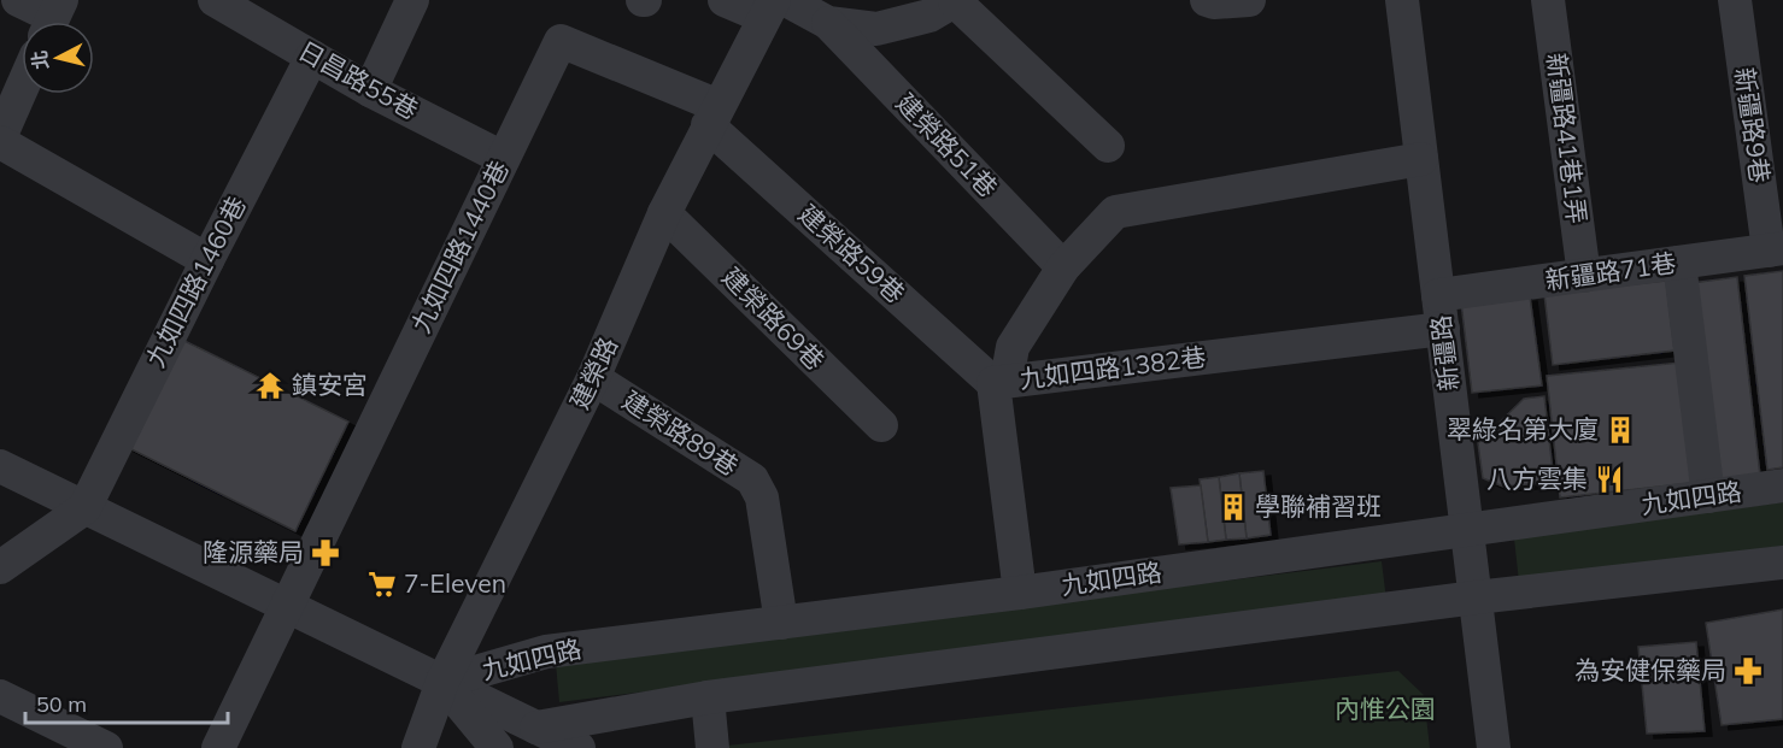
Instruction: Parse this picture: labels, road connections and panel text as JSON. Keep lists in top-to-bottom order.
{
  "streets": {
    "street": [
      "日昌路55巷",
      "新疆路9巷",
      "新疆路41巷1弄",
      "建榮路51巷",
      "九如四路1440巷",
      "建榮路59巷",
      "新疆路71巷",
      "九如四路1460巷",
      "建榮路69巷",
      "新疆路",
      "九如四路1382巷",
      "建榮路",
      "建榮路89巷",
      "九如四路"
    ]
  },
  "crossings": [
    ["日昌路55巷", "九如四路1440巷"],
    ["日昌路55巷", "九如四路1460巷"],
    ["新疆路9巷", "新疆路71巷"],
    ["新疆路41巷1弄", "新疆路71巷"],
    ["九如四路1440巷", "建榮路59巷"],
    ["九如四路1440巷", "建榮路"],
    ["九如四路1440巷", "九如四路"],
    ["建榮路59巷", "九如四路1382巷"],
    ["建榮路59巷", "建榮路"],
    ["新疆路71巷", "新疆路"],
    ["九如四路1460巷", "九如四路"],
    ["建榮路69巷", "建榮路"],
    ["新疆路", "九如四路1382巷"],
    ["新疆路", "九如四路"],
    ["九如四路1382巷", "九如四路"],
    ["建榮路", "建榮路89巷"],
    ["建榮路", "九如四路"],
    ["建榮路89巷", "九如四路"]
  ],
  "parks": ["內惟公園"],
  "places": {
    "temple": ["鎮安宮"],
    "building": ["翠綠名第大廈", "學聯補習班"],
    "restaurant": ["八方雲集"],
    "pharmacy": ["隆源藥局", "為安健保藥局"],
    "supermarket": ["7-Eleven"]
  },
  "scale_bar": "50 m",
  "north": "left"
}
